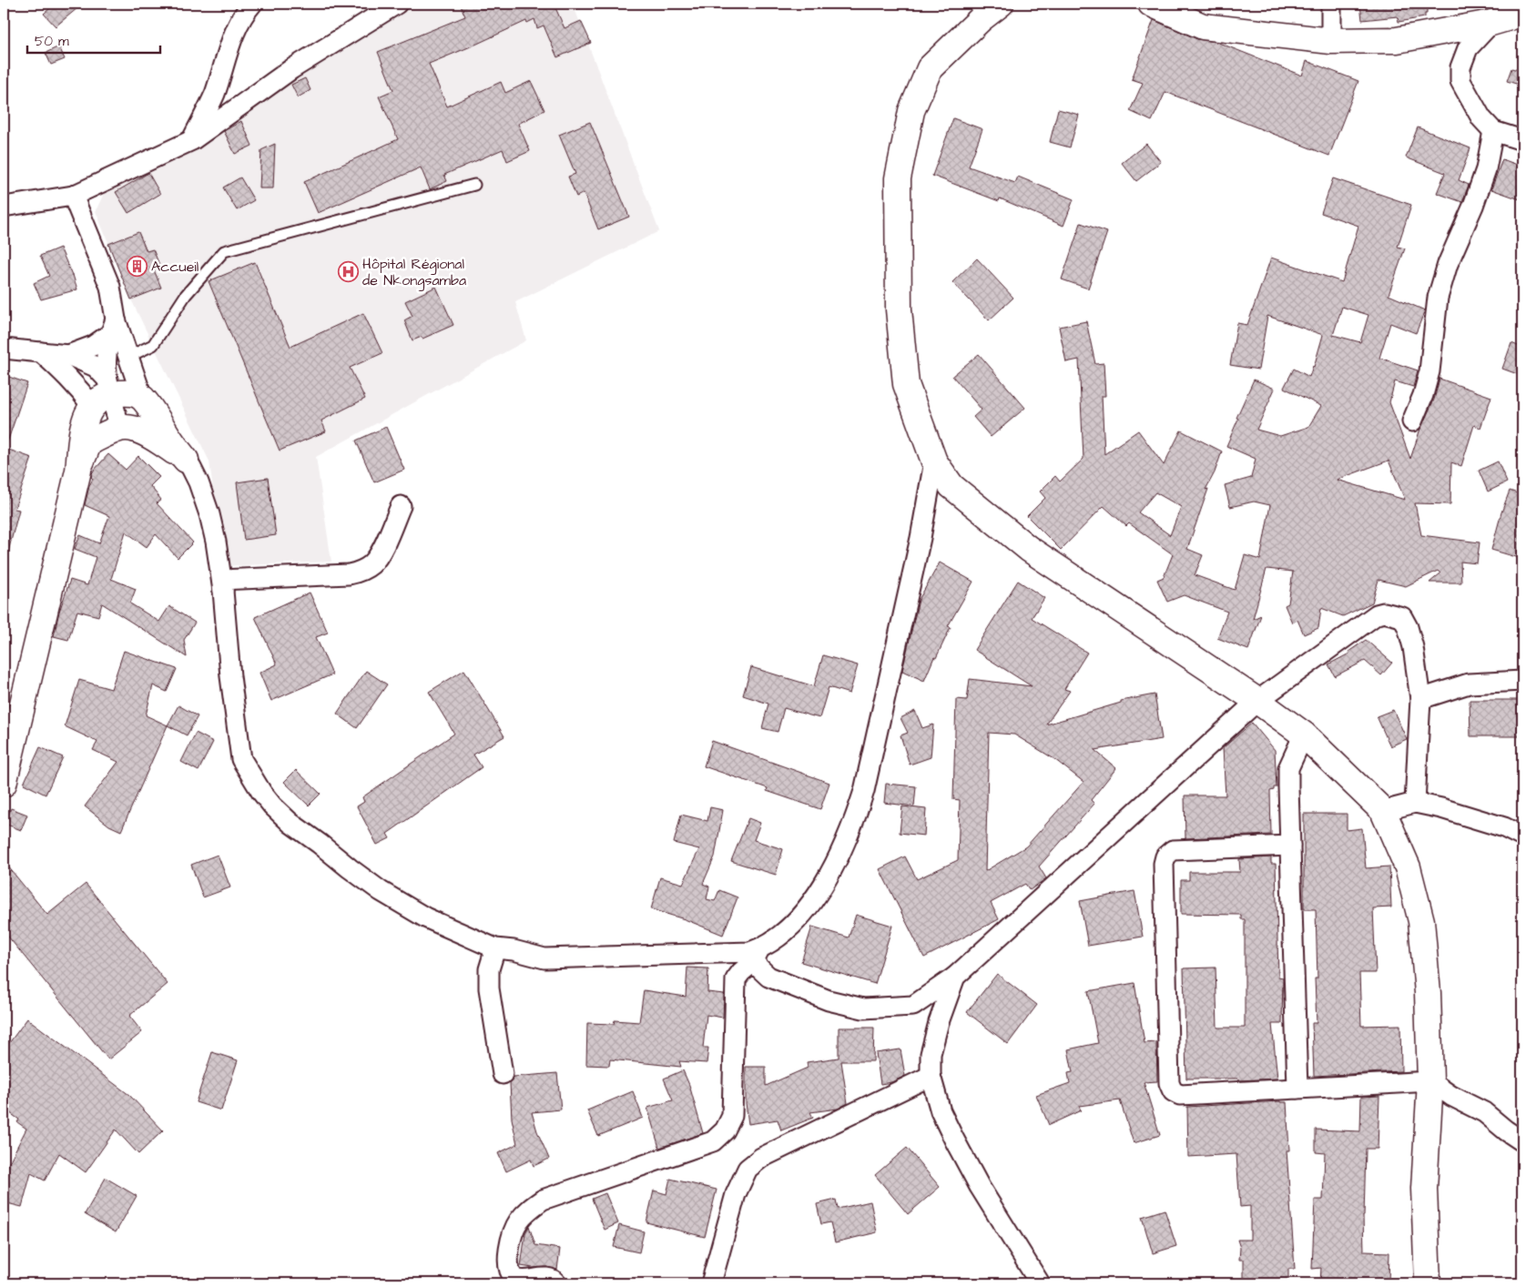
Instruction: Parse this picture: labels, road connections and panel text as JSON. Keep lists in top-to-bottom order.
{
  "places": {
    "building": ["Accueil"],
    "hospital": ["Hôpital Régional de Nkongsamba"]
  },
  "scale_bar": "50 m"
}
